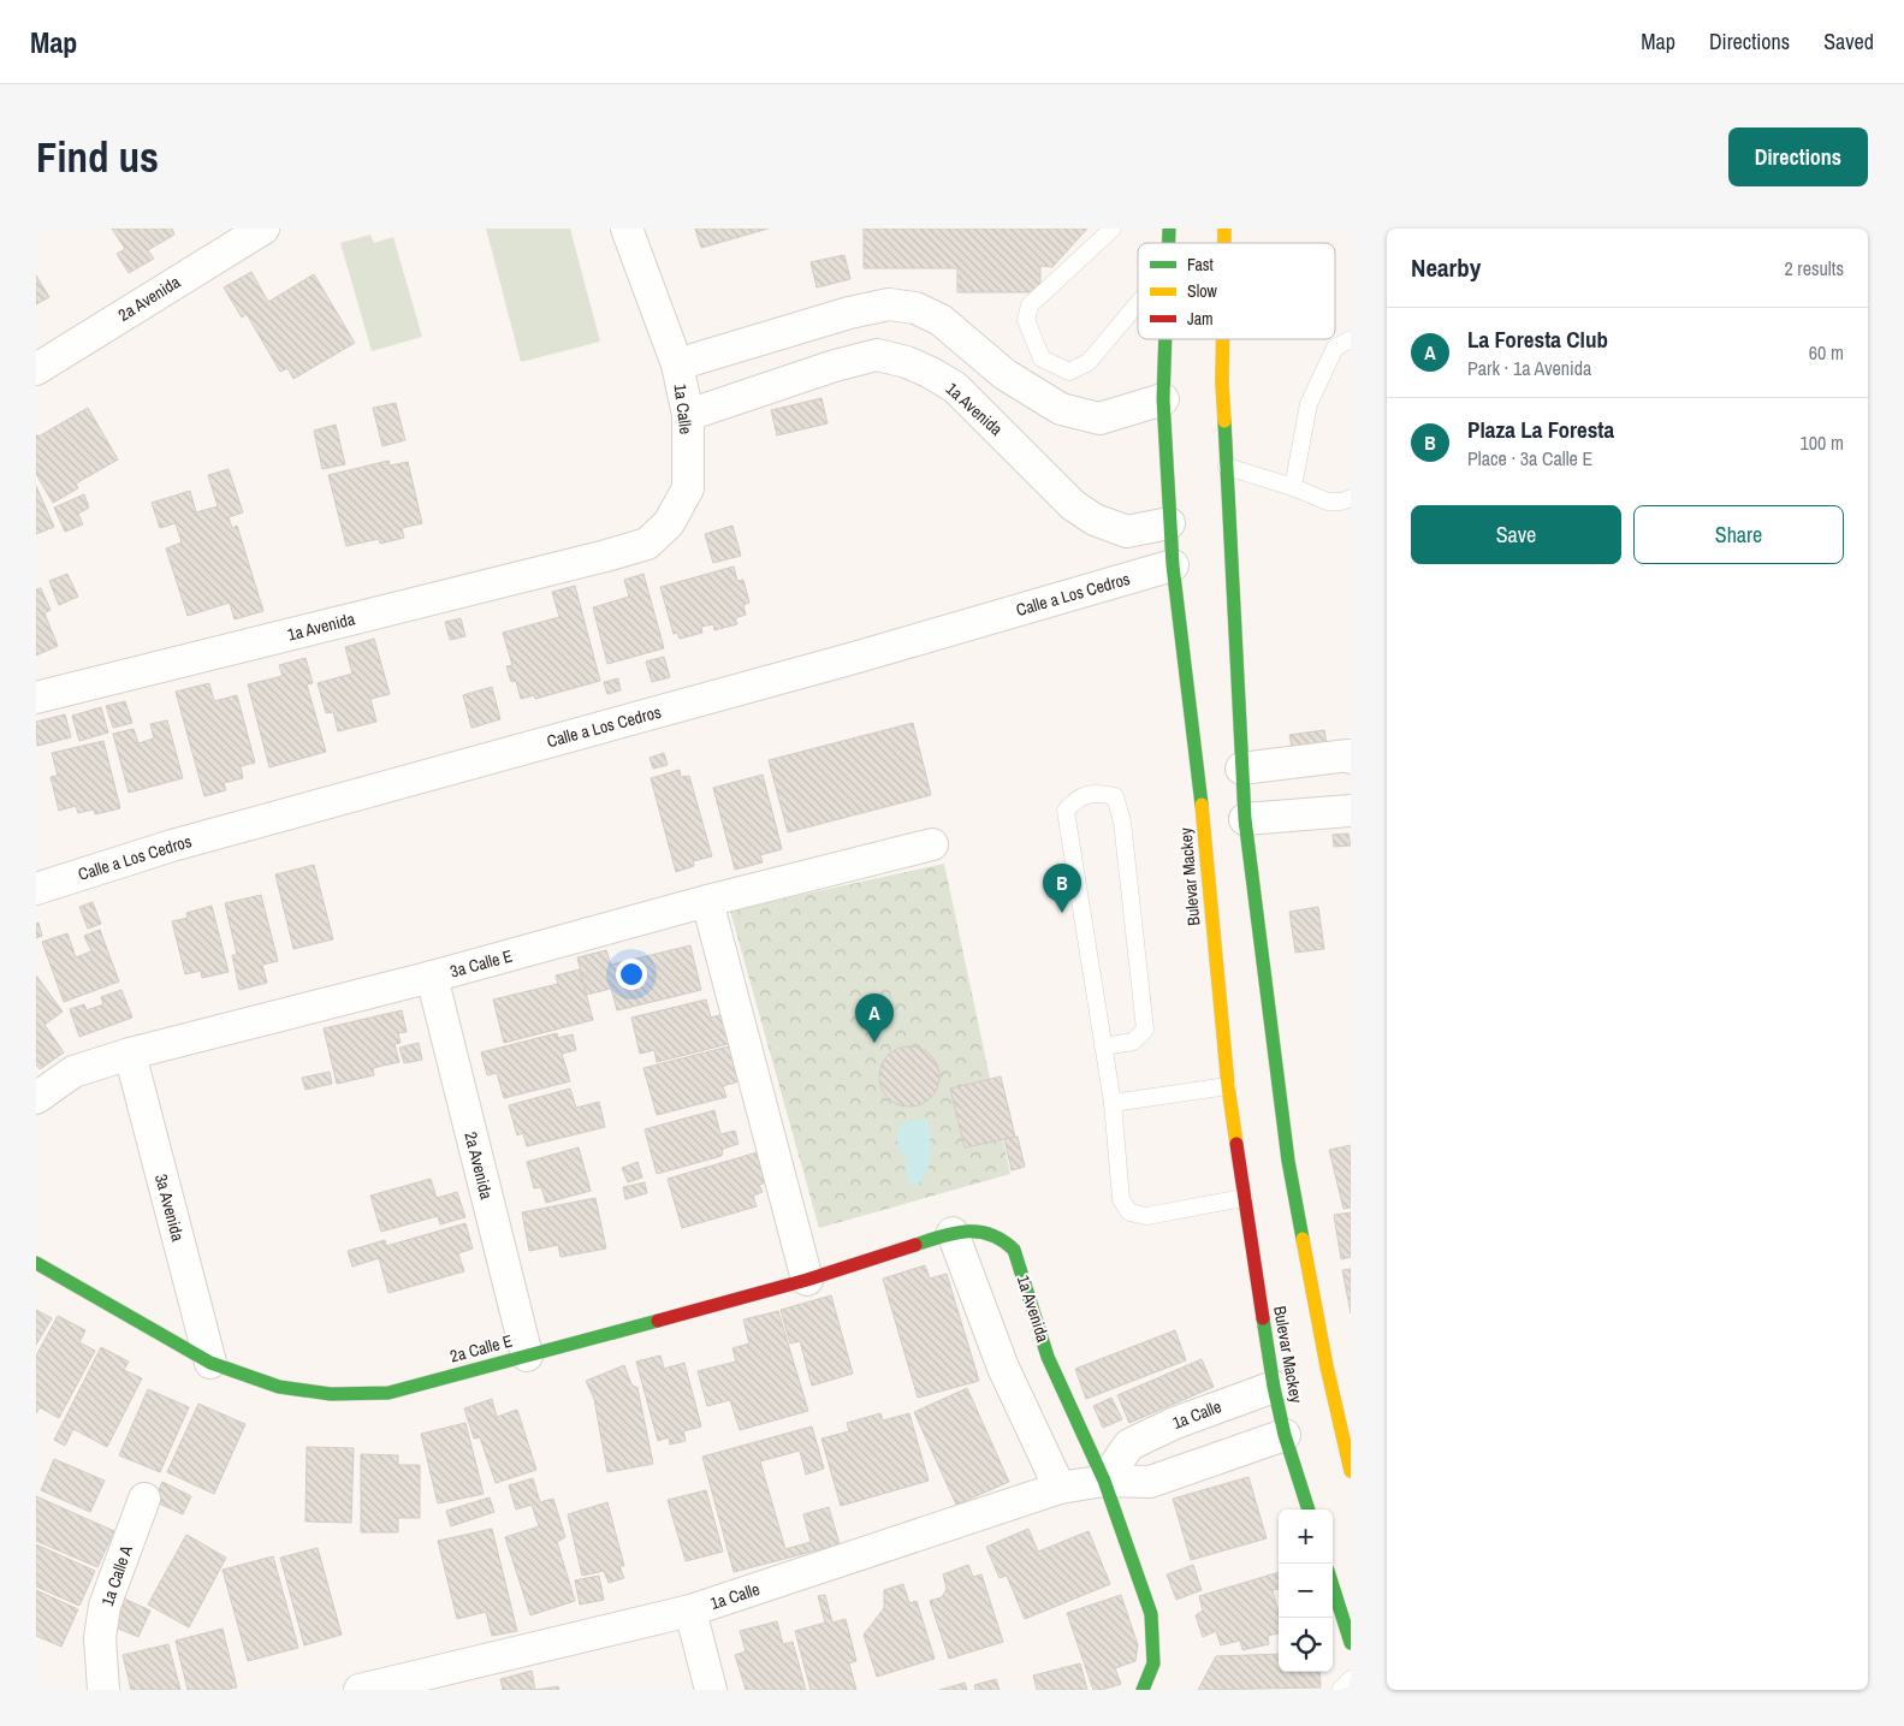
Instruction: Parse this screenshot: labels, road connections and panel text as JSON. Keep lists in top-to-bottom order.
{
  "streets": {
    "main road": ["1a Avenida", "Bulevar Mackey", "2a Calle E"],
    "street": [
      "2a Avenida",
      "1a Calle",
      "Calle a Los Cedros",
      "3a Calle E",
      "3a Avenida",
      "1a Calle A"
    ]
  },
  "crossings": [
    ["2a Avenida", "3a Calle E"],
    ["2a Avenida", "2a Calle E"],
    ["1a Calle", "1a Avenida"],
    ["1a Calle", "Bulevar Mackey"],
    ["1a Avenida", "Bulevar Mackey"],
    ["1a Avenida", "2a Calle E"],
    ["Calle a Los Cedros", "Bulevar Mackey"],
    ["3a Calle E", "3a Avenida"],
    ["3a Avenida", "2a Calle E"]
  ],
  "legend": ["Fast", "Slow", "Jam"],
  "page": {
    "header": "Map",
    "nav": ["Map", "Directions", "Saved"],
    "buttons": [
      "Directions",
      ["Save", "Share"]
    ],
    "title": "Find us",
    "heading": ["Nearby", "2 results"],
    "list": [
      {
        "mark": "A",
        "name": "La Foresta Club",
        "note": "Park · 1a Avenida",
        "value": "60 m"
      },
      {
        "mark": "B",
        "name": "Plaza La Foresta",
        "note": "Place · 3a Calle E",
        "value": "100 m"
      }
    ],
    "pins": ["B", "A"],
    "map_buttons": ["+", "−"]
  }
}
